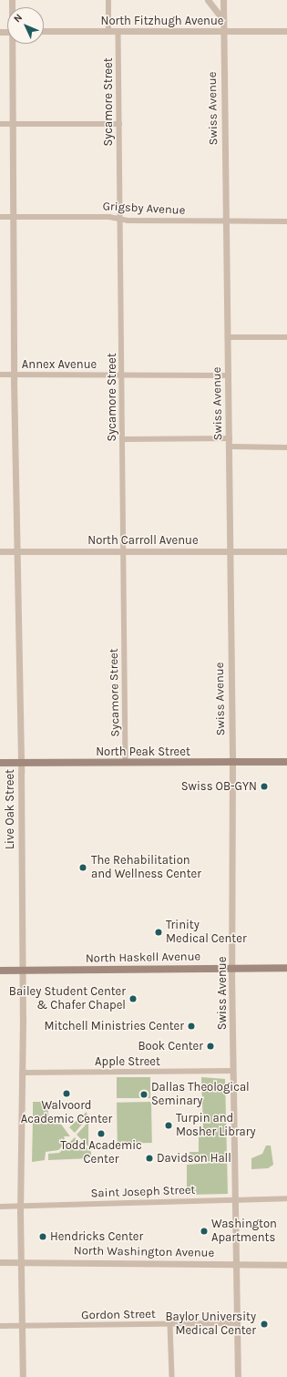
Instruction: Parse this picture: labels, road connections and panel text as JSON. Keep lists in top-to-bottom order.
{
  "streets": {
    "main road": ["North Peak Street", "North Haskell Avenue"],
    "street": [
      "North Fitzhugh Avenue",
      "Sycamore Street",
      "Swiss Avenue",
      "Grigsby Avenue",
      "Annex Avenue",
      "North Carroll Avenue",
      "Live Oak Street",
      "Apple Street",
      "Saint Joseph Street",
      "North Washington Avenue",
      "Gordon Street"
    ]
  },
  "crossings": [
    ["North Fitzhugh Avenue", "Sycamore Street"],
    ["North Fitzhugh Avenue", "Swiss Avenue"],
    ["Sycamore Street", "Grigsby Avenue"],
    ["Sycamore Street", "Annex Avenue"],
    ["Sycamore Street", "North Carroll Avenue"],
    ["Sycamore Street", "North Peak Street"],
    ["Swiss Avenue", "Grigsby Avenue"],
    ["Swiss Avenue", "Annex Avenue"],
    ["Swiss Avenue", "North Carroll Avenue"],
    ["Swiss Avenue", "North Peak Street"],
    ["Swiss Avenue", "North Haskell Avenue"],
    ["Swiss Avenue", "Apple Street"],
    ["Swiss Avenue", "Saint Joseph Street"],
    ["Swiss Avenue", "North Washington Avenue"],
    ["Swiss Avenue", "Gordon Street"],
    ["Grigsby Avenue", "Live Oak Street"],
    ["Annex Avenue", "Live Oak Street"],
    ["North Carroll Avenue", "Live Oak Street"],
    ["North Peak Street", "Live Oak Street"],
    ["Live Oak Street", "North Haskell Avenue"],
    ["Live Oak Street", "Apple Street"],
    ["Live Oak Street", "Saint Joseph Street"],
    ["Live Oak Street", "North Washington Avenue"],
    ["Live Oak Street", "Gordon Street"]
  ],
  "places": [
    "Swiss OB-GYN",
    "The Rehabilitation and Wellness Center",
    "Trinity Medical Center",
    "Bailey Student Center & Chafer Chapel",
    "Mitchell Ministries Center",
    "Book Center",
    "Walvoord Academic Center",
    "Dallas Theological Seminary",
    "Turpin and Mosher Library",
    "Todd Academic Center",
    "Davidson Hall",
    "Washington Apartments",
    "Hendricks Center",
    "Baylor University Medical Center"
  ],
  "north": "top left"
}
